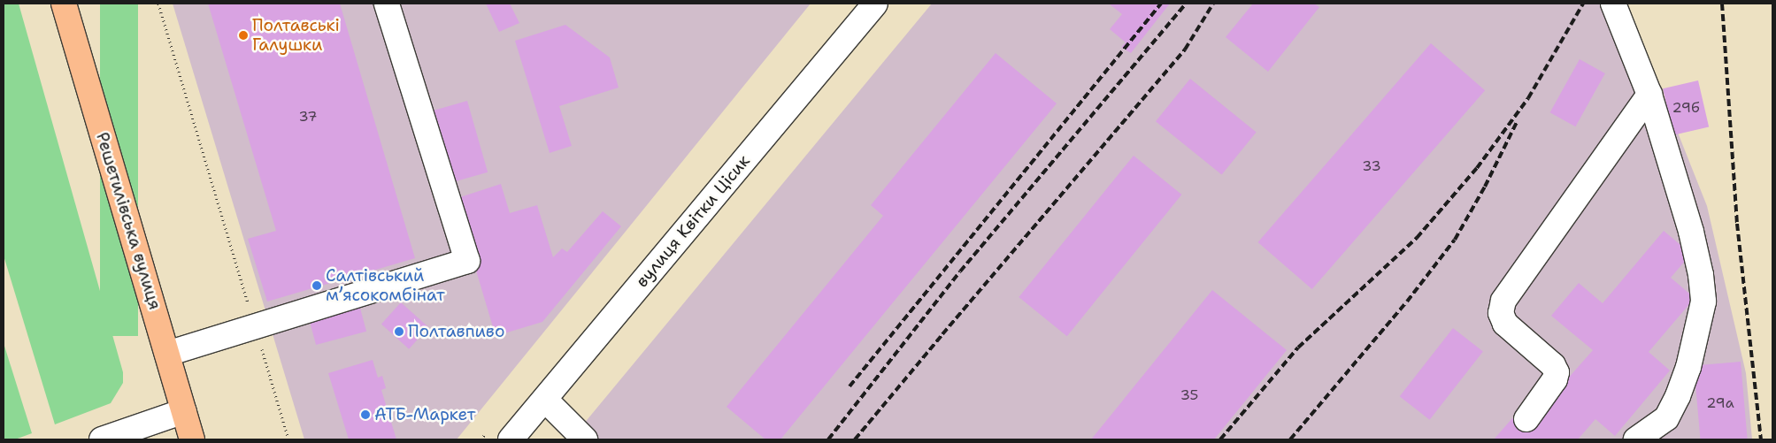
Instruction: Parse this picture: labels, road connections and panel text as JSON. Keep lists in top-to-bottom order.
{
  "streets": {
    "main road": ["Решетилівська вулиця"],
    "street": ["вулиця Квітки Цісик"]
  },
  "places": [
    "Полтавські Галушки",
    "Салтівський мʼясокомбінат",
    "Полтавпиво",
    "АТБ-Маркет"
  ],
  "house_numbers": [
    "29б",
    "37",
    "33",
    "35",
    "29а"
  ]
}
